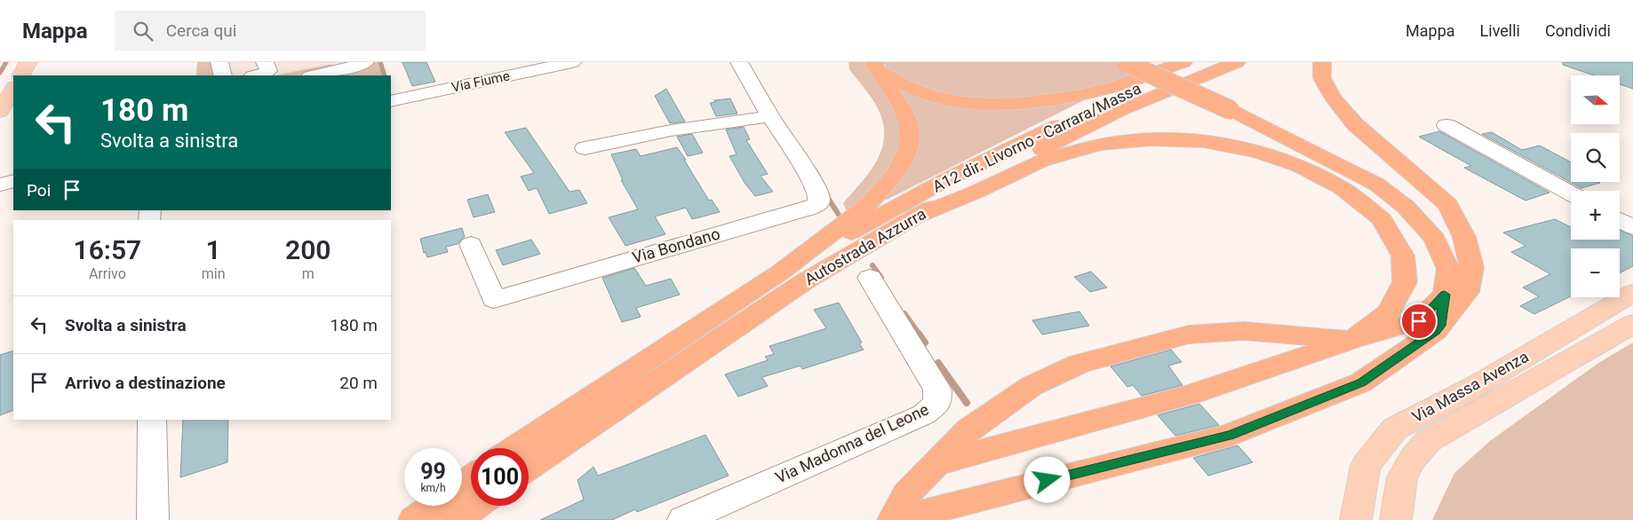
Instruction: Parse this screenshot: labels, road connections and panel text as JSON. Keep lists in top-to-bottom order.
{
  "streets": {
    "highway": ["A12 dir. Livorno - Carrara/Massa", "Autostrada Azzurra"],
    "main road": ["Via Massa Avenza"],
    "street": ["Via Fiume", "Via Bondano", "Via Madonna del Leone"]
  },
  "crossings": [
    ["A12 dir. Livorno - Carrara/Massa", "Autostrada Azzurra"]
  ],
  "north": "right",
  "page": {
    "header": "Mappa",
    "search": "Cerca qui",
    "nav": ["Mappa", "Livelli", "Condividi"],
    "map_buttons": ["+", "−"],
    "turn": ["180 m", "Svolta a sinistra"],
    "then": "Poi",
    "eta": [
      "16:57",
      "Arrivo",
      "1",
      "min",
      "200",
      "m"
    ],
    "list": [
      {
        "name": "Svolta a sinistra",
        "value": "180 m"
      },
      {
        "name": "Arrivo a destinazione",
        "value": "20 m"
      }
    ],
    "speed": "99 km/h",
    "limit": "100"
  }
}
